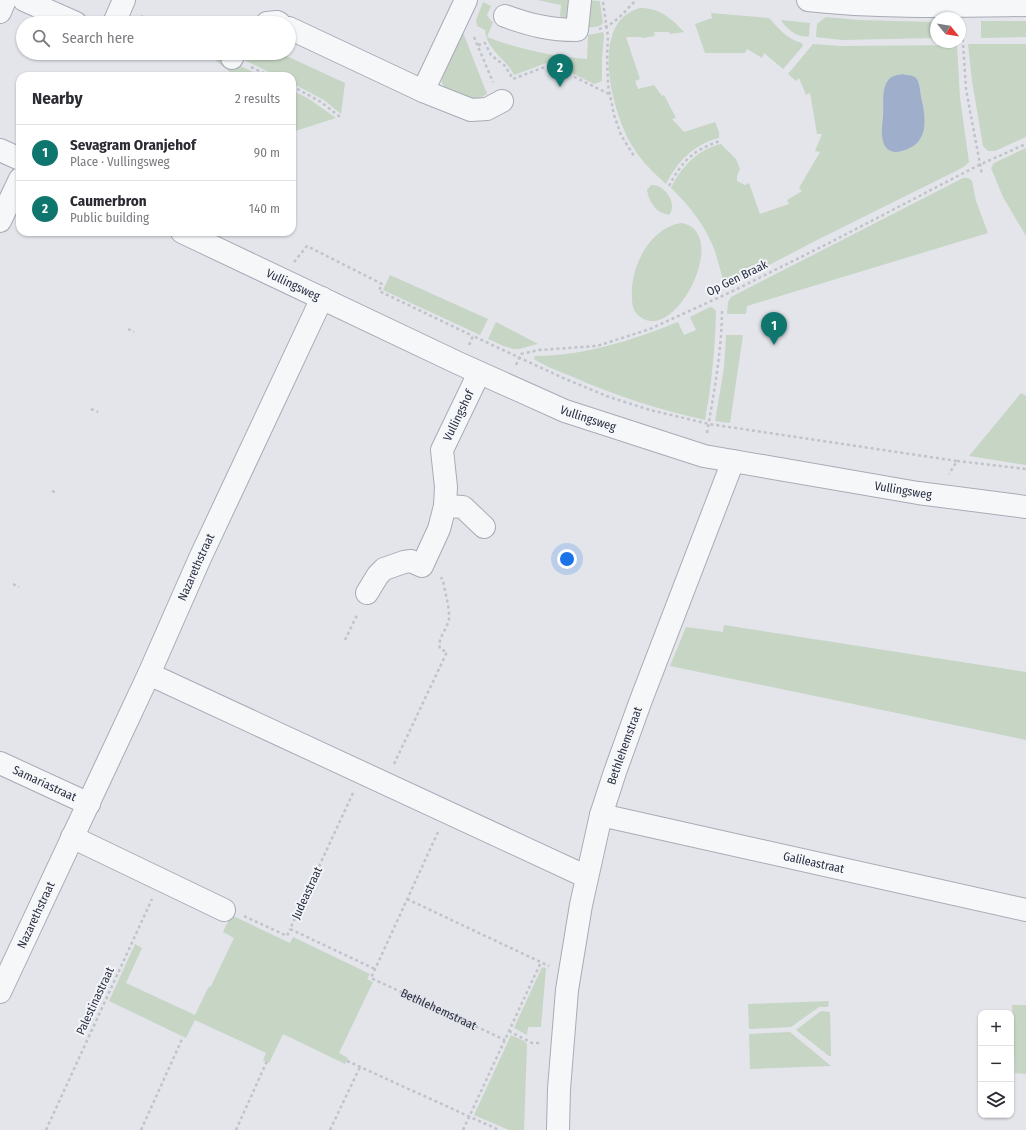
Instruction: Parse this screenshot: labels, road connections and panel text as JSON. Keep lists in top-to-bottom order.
{
  "streets": {
    "street": [
      "Vullingsweg",
      "Vullingshof",
      "Nazarethstraat",
      "Bethlehemstraat",
      "Samariastraat",
      "Galileastraat"
    ],
    "path": ["Op Gen Braak", "Judeastraat", "Palestinastraat"]
  },
  "crossings": [
    ["Op Gen Braak", "Vullingsweg"],
    ["Vullingsweg", "Vullingshof"],
    ["Vullingsweg", "Nazarethstraat"],
    ["Vullingsweg", "Bethlehemstraat"],
    ["Nazarethstraat", "Samariastraat"],
    ["Bethlehemstraat", "Galileastraat"],
    ["Bethlehemstraat", "Judeastraat"]
  ],
  "north": "bottom right",
  "page": {
    "search": "Search here",
    "pins": ["2", "1"],
    "heading": ["Nearby", "2 results"],
    "list": [
      {
        "mark": "1",
        "name": "Sevagram Oranjehof",
        "note": "Place · Vullingsweg",
        "value": "90 m"
      },
      {
        "mark": "2",
        "name": "Caumerbron",
        "note": "Public building",
        "value": "140 m"
      }
    ],
    "map_buttons": ["+", "−"]
  }
}
